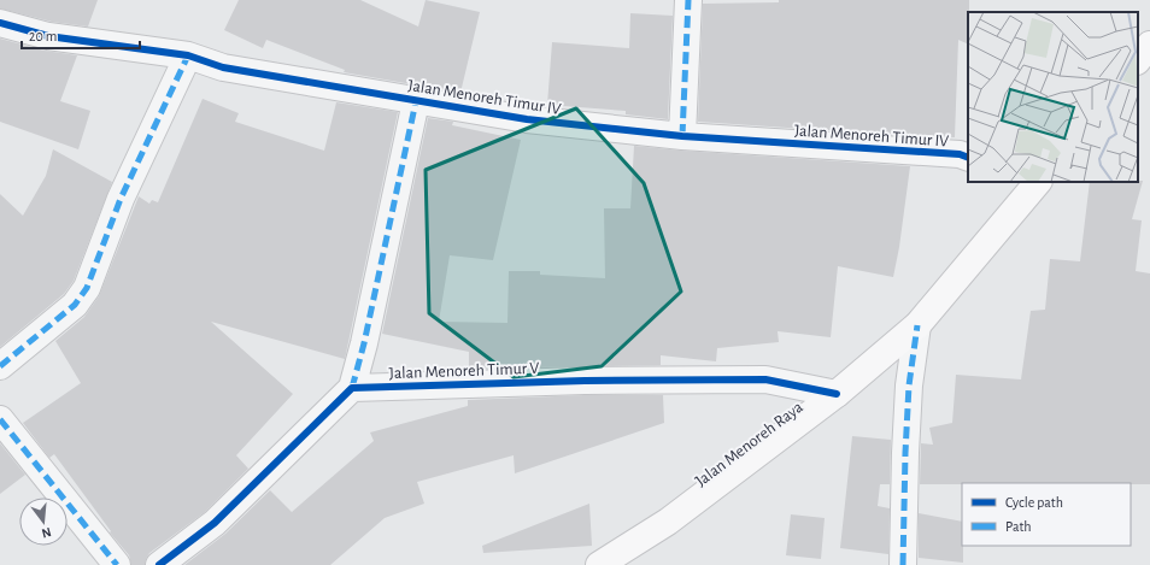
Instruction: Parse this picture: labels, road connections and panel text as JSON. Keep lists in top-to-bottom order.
{
  "streets": {
    "main road": ["Jalan Menoreh Raya"],
    "street": ["Jalan Menoreh Timur IV", "Jalan Menoreh Timur V"]
  },
  "crossings": [
    ["Jalan Menoreh Timur V", "Jalan Menoreh Raya"]
  ],
  "legend": ["Cycle path", "Path"],
  "scale_bar": "20 m",
  "north": "bottom"
}
